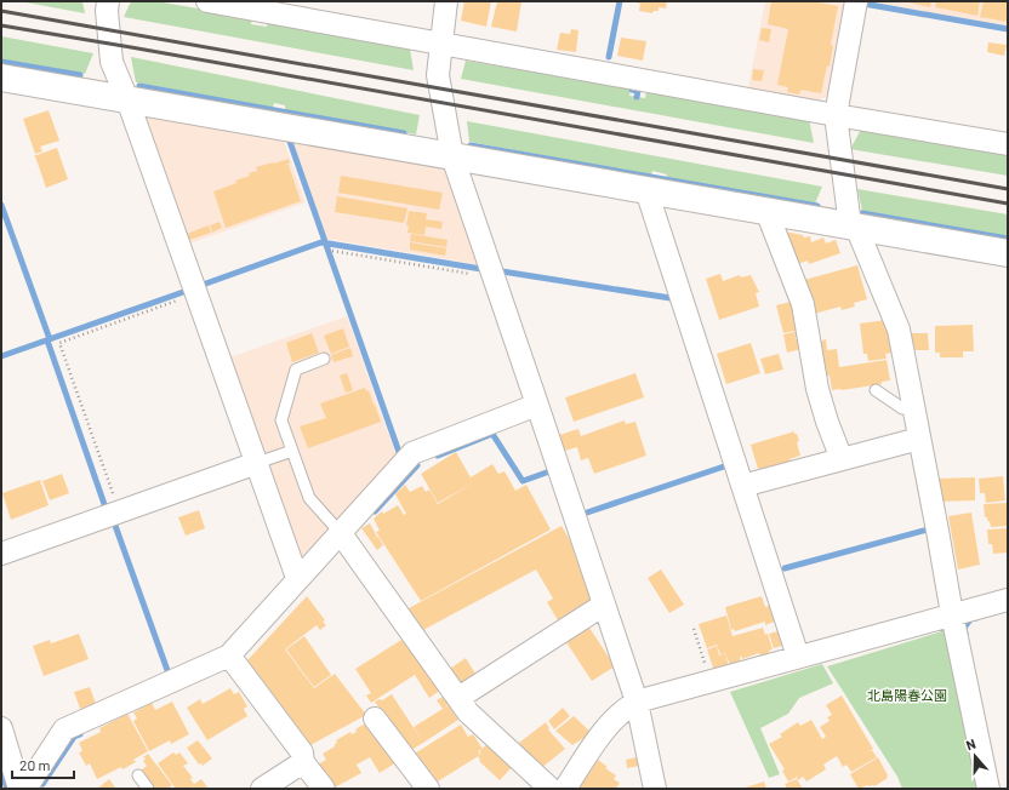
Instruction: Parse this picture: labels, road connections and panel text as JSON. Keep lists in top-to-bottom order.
{
  "parks": ["北島陽春公園"],
  "scale_bar": "20 m",
  "north": "top"
}
